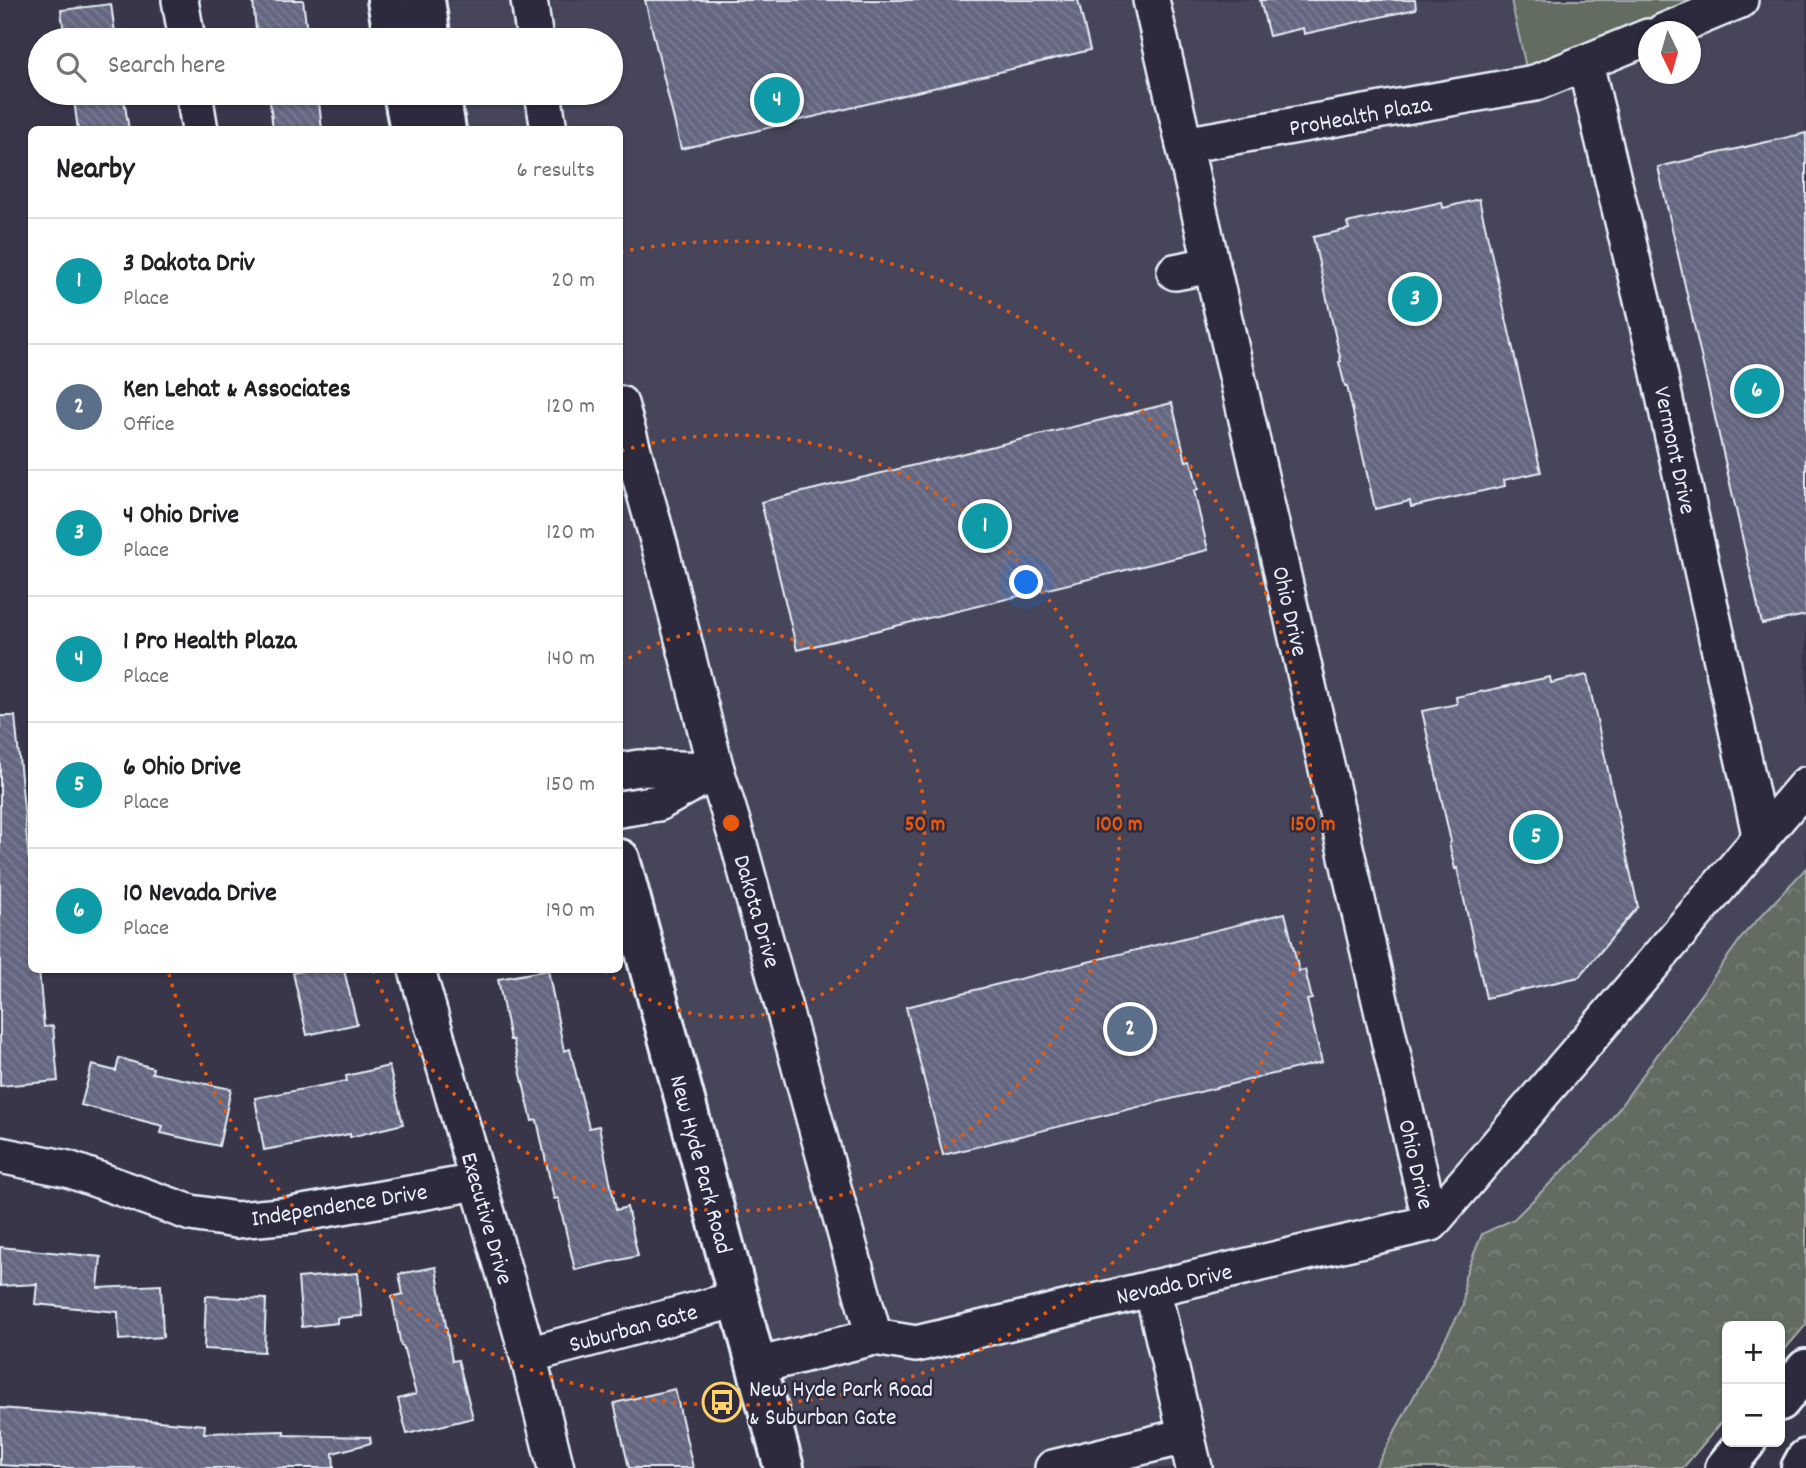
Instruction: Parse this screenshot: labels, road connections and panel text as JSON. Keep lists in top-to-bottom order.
{
  "streets": {
    "main road": ["New Hyde Park Road"],
    "street": [
      "ProHealth Plaza",
      "Vermont Drive",
      "Ohio Drive",
      "Dakota Drive",
      "Independence Drive",
      "Executive Drive",
      "Nevada Drive",
      "Suburban Gate"
    ]
  },
  "crossings": [
    ["ProHealth Plaza", "Vermont Drive"],
    ["ProHealth Plaza", "Ohio Drive"],
    ["Ohio Drive", "Nevada Drive"],
    ["Dakota Drive", "Nevada Drive"],
    ["New Hyde Park Road", "Suburban Gate"],
    ["Independence Drive", "Executive Drive"],
    ["Executive Drive", "Suburban Gate"]
  ],
  "places": {
    "bus stop": ["New Hyde Park Road & Suburban Gate"]
  },
  "north": "bottom",
  "page": {
    "search": "Search here",
    "pins": [
      "4",
      "3",
      "6",
      "1",
      "5",
      "2"
    ],
    "heading": ["Nearby", "6 results"],
    "list": [
      {
        "mark": "1",
        "name": "3 Dakota Driv",
        "note": "Place",
        "value": "20 m"
      },
      {
        "mark": "2",
        "name": "Ken Lehat & Associates",
        "note": "Office",
        "value": "120 m"
      },
      {
        "mark": "3",
        "name": "4 Ohio Drive",
        "note": "Place",
        "value": "120 m"
      },
      {
        "mark": "4",
        "name": "1 Pro Health Plaza",
        "note": "Place",
        "value": "140 m"
      },
      {
        "mark": "5",
        "name": "6 Ohio Drive",
        "note": "Place",
        "value": "150 m"
      },
      {
        "mark": "6",
        "name": "10 Nevada Drive",
        "note": "Place",
        "value": "190 m"
      }
    ],
    "map_buttons": ["+", "−"]
  },
  "rings": ["50 m", "100 m", "150 m"]
}
